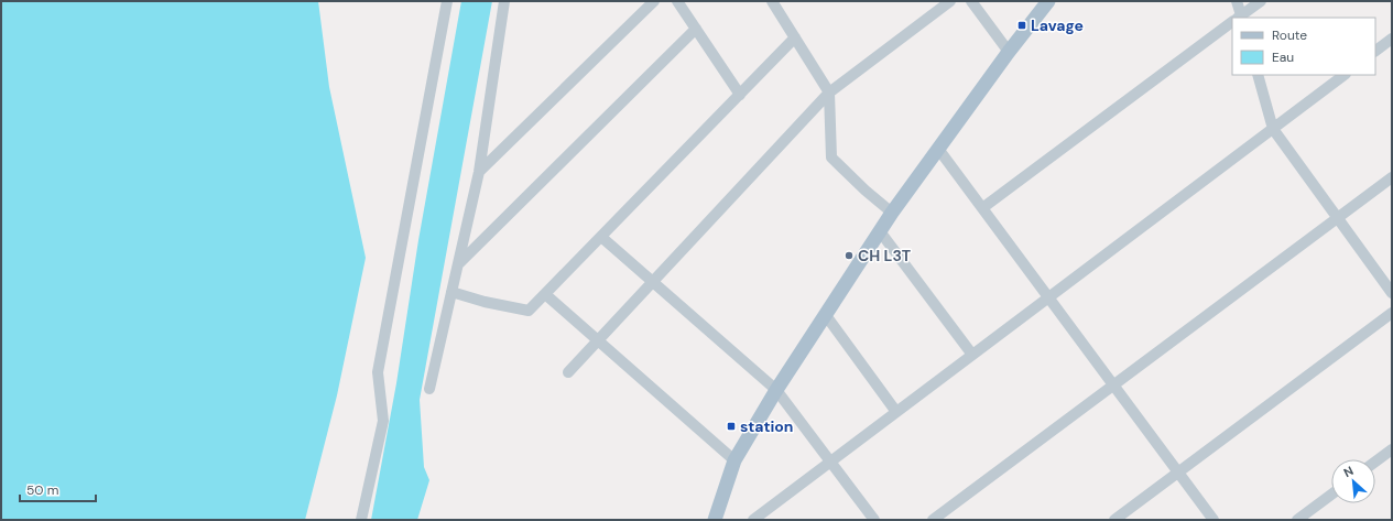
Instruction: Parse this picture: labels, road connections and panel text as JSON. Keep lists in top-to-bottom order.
{
  "places": {
    "transit": ["Lavage", "station"],
    "other": ["CH L3T"]
  },
  "legend": ["Route", "Eau"],
  "scale_bar": "50 m",
  "north": "top left"
}
